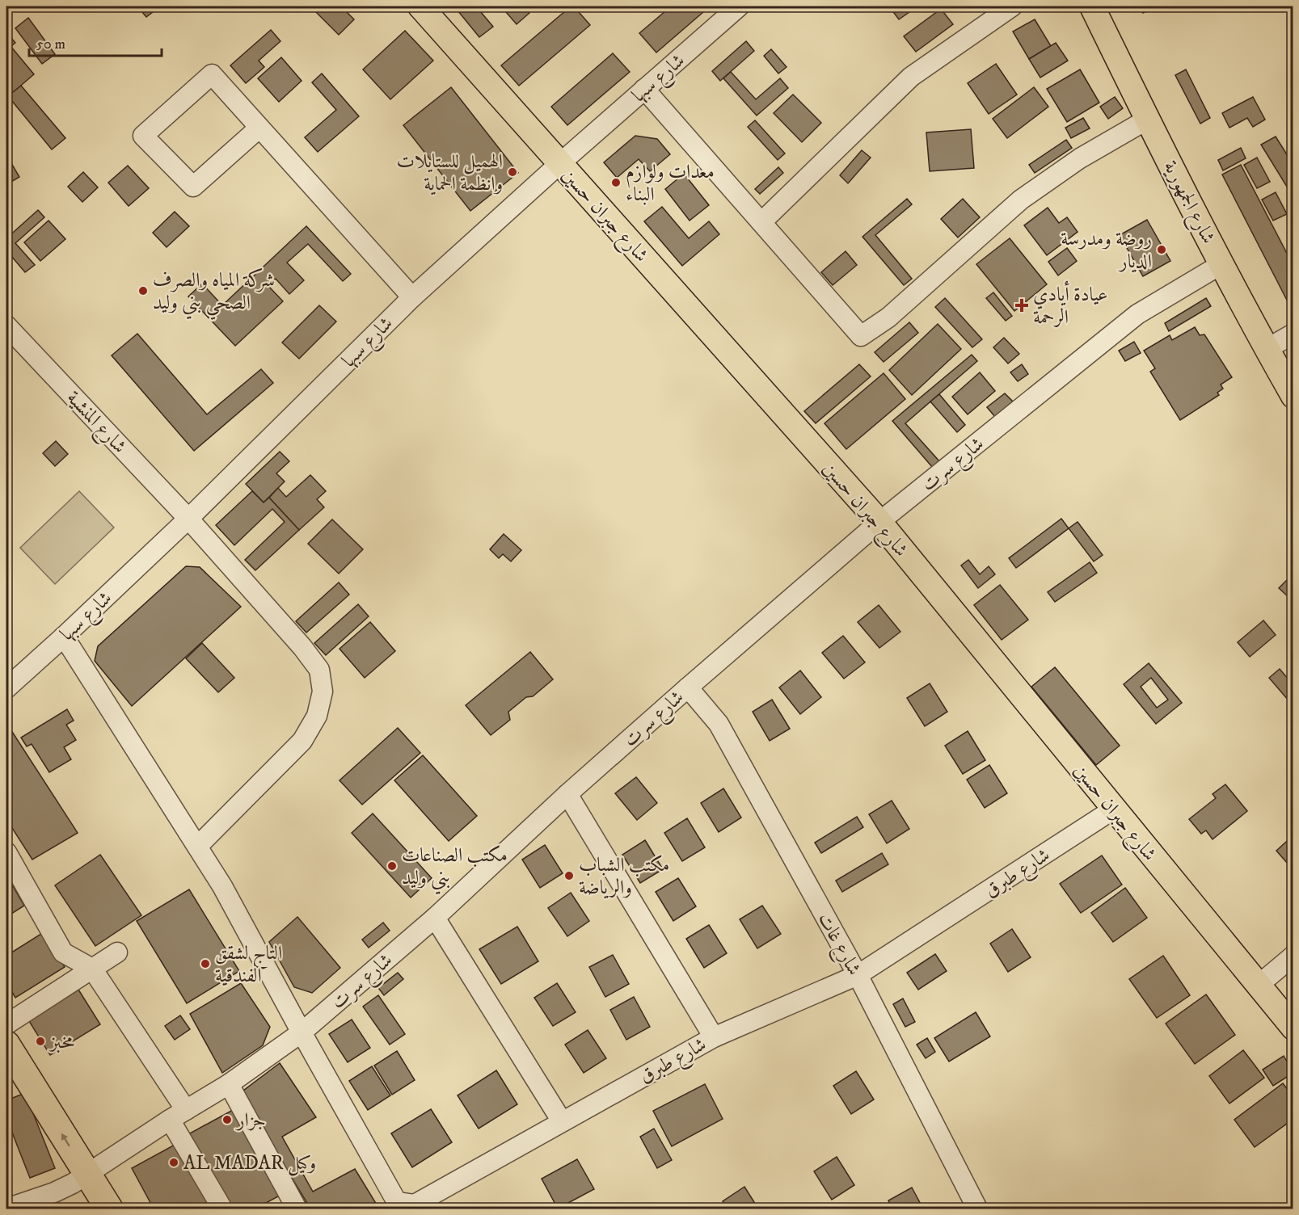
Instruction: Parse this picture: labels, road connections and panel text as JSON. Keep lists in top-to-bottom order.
{
  "streets": {
    "main road": ["شارع الجمهورية", "شارع جبران حسين"],
    "street": [
      "شارع سبها",
      "شارع المنشية",
      "شارع سرت",
      "شارع طبرق",
      "شارع غات"
    ]
  },
  "crossings": [
    ["شارع سبها", "شارع جبران حسين"],
    ["شارع سبها", "شارع المنشية"],
    ["شارع الجمهورية", "شارع سرت"],
    ["شارع جبران حسين", "شارع سرت"],
    ["شارع جبران حسين", "شارع طبرق"],
    ["شارع سرت", "شارع طبرق"],
    ["شارع سرت", "شارع غات"],
    ["شارع طبرق", "شارع غات"]
  ],
  "places": {
    "other": [
      "الهميل للستايلات وانظمة الحماية",
      "معدات ولوازم البناء",
      "روضة ومدرسة الديار",
      "شركة المياه والصرف الصحي بني وليد",
      "مكتب الصناعات بني وليد",
      "مكتب الشباب والرياضة",
      "التاج لشقق الفندقية",
      "مخبز",
      "جزار",
      "AL MADAR وكيل"
    ],
    "health": ["عيادة أيادي الرحمة"]
  },
  "scale_bar": "50 m"
}
